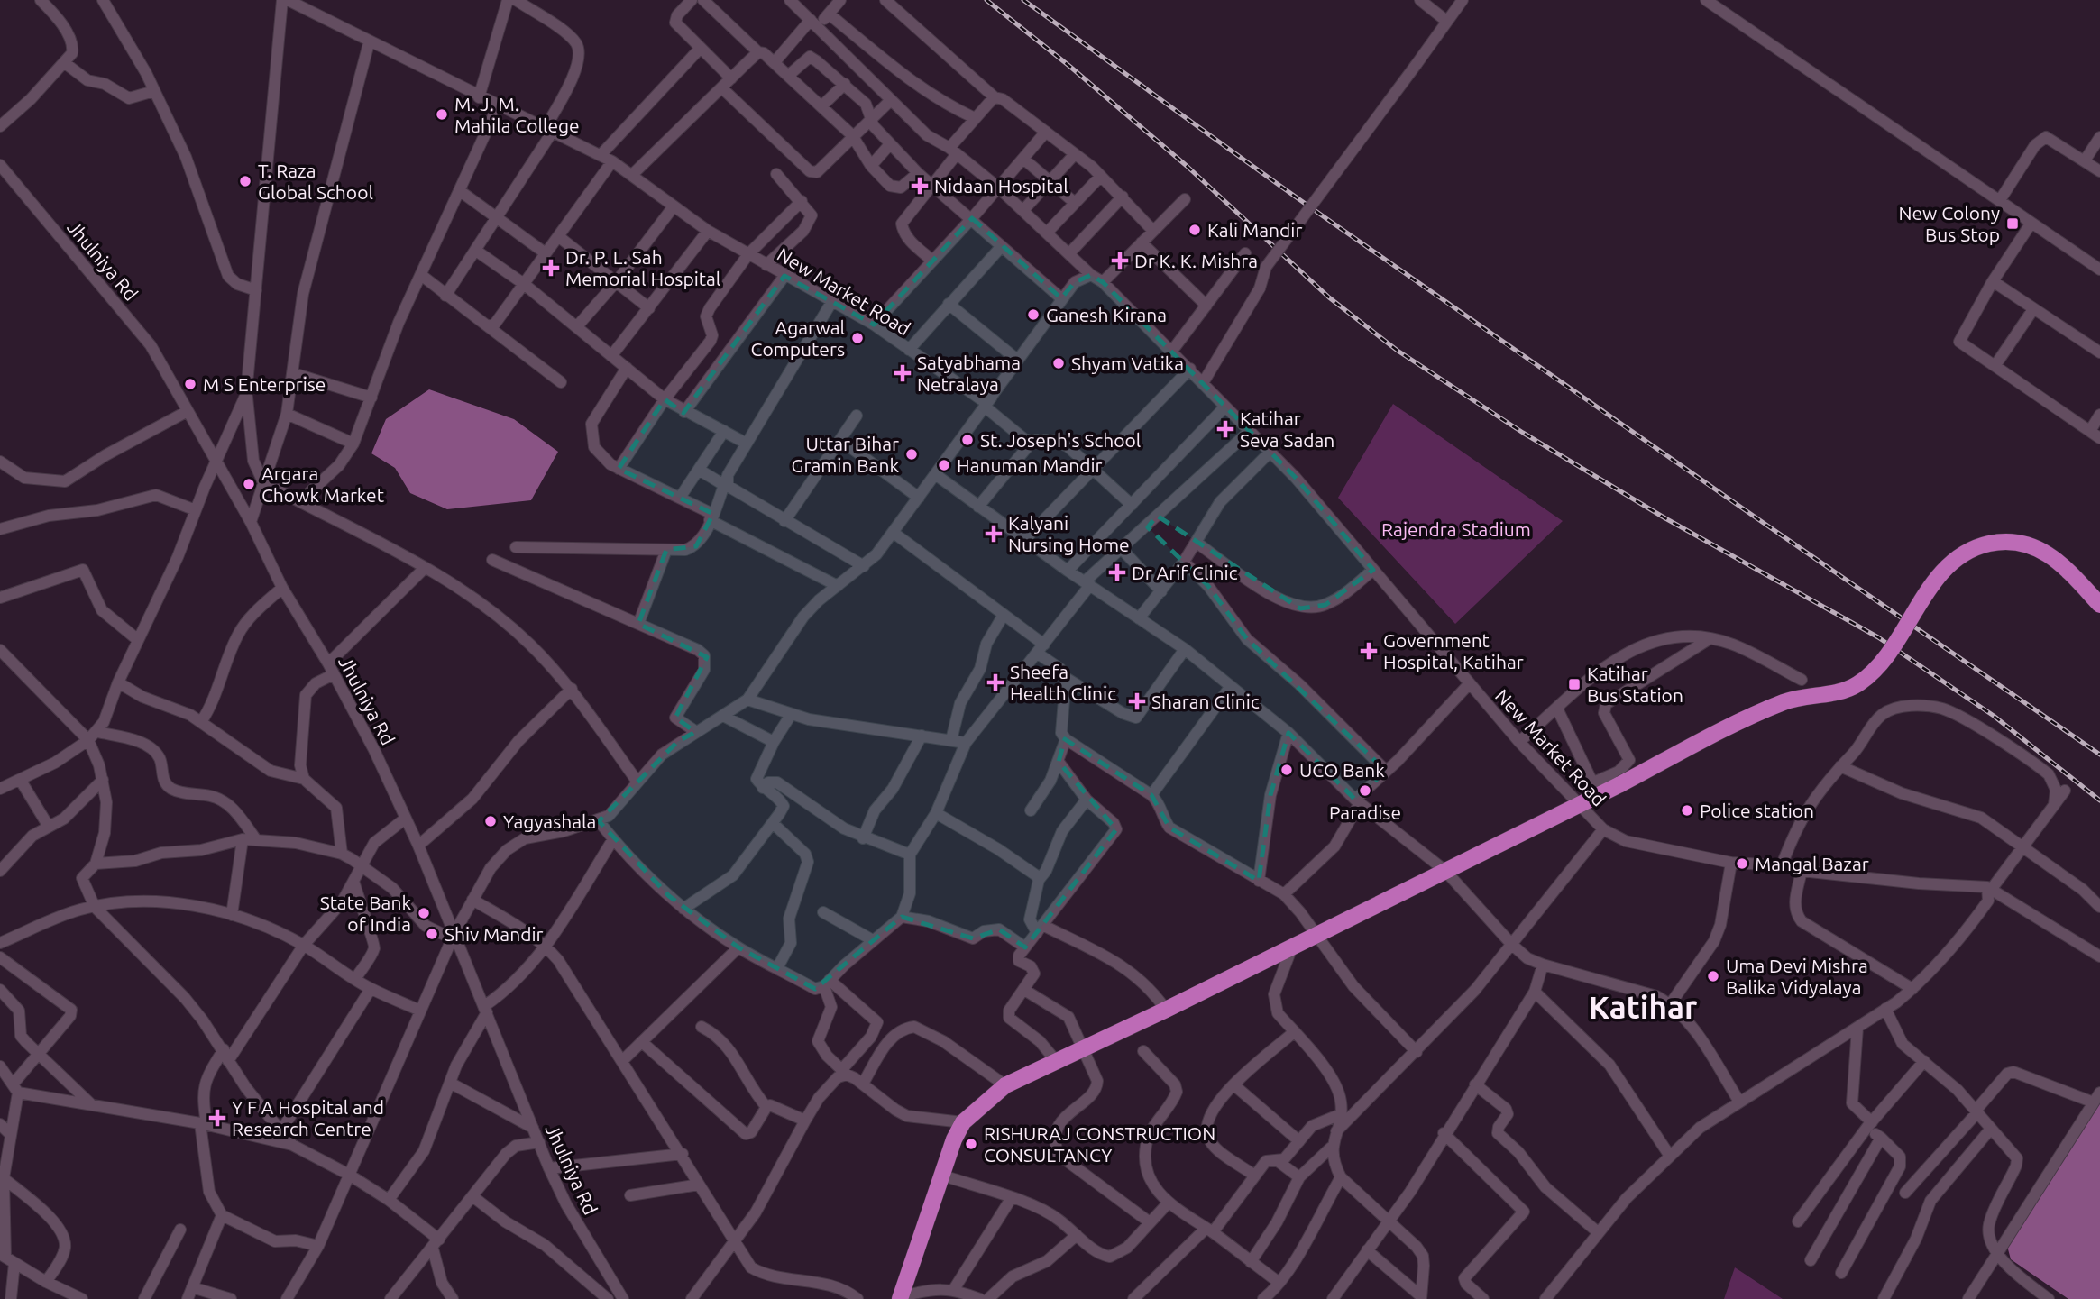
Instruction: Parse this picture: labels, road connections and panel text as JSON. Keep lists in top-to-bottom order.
{
  "streets": {
    "street": ["Jhulniya Rd", "New Market Road"]
  },
  "districts": ["Katihar"],
  "parks": ["Rajendra Stadium"],
  "places": {
    "other": [
      "M. J. M. Mahila College",
      "T. Raza Global School",
      "Kali Mandir",
      "Ganesh Kirana",
      "Agarwal Computers",
      "Shyam Vatika",
      "M S Enterprise",
      "St. Joseph's School",
      "Uttar Bihar Gramin Bank",
      "Hanuman Mandir",
      "Argara Chowk Market",
      "UCO Bank",
      "Paradise",
      "Police station",
      "Yagyashala",
      "Mangal Bazar",
      "State Bank of India",
      "Shiv Mandir",
      "Uma Devi Mishra Balika Vidyalaya",
      "RISHURAJ CONSTRUCTION CONSULTANCY"
    ],
    "health": [
      "Nidaan Hospital",
      "Dr K. K. Mishra",
      "Dr. P. L. Sah Memorial Hospital",
      "Satyabhama Netralaya",
      "Katihar Seva Sadan",
      "Kalyani Nursing Home",
      "Dr Arif Clinic",
      "Government Hospital, Katihar",
      "Sheefa Health Clinic",
      "Sharan Clinic",
      "Y F A Hospital and Research Centre"
    ],
    "transit": ["New Colony Bus Stop", "Katihar Bus Station"]
  }
}
